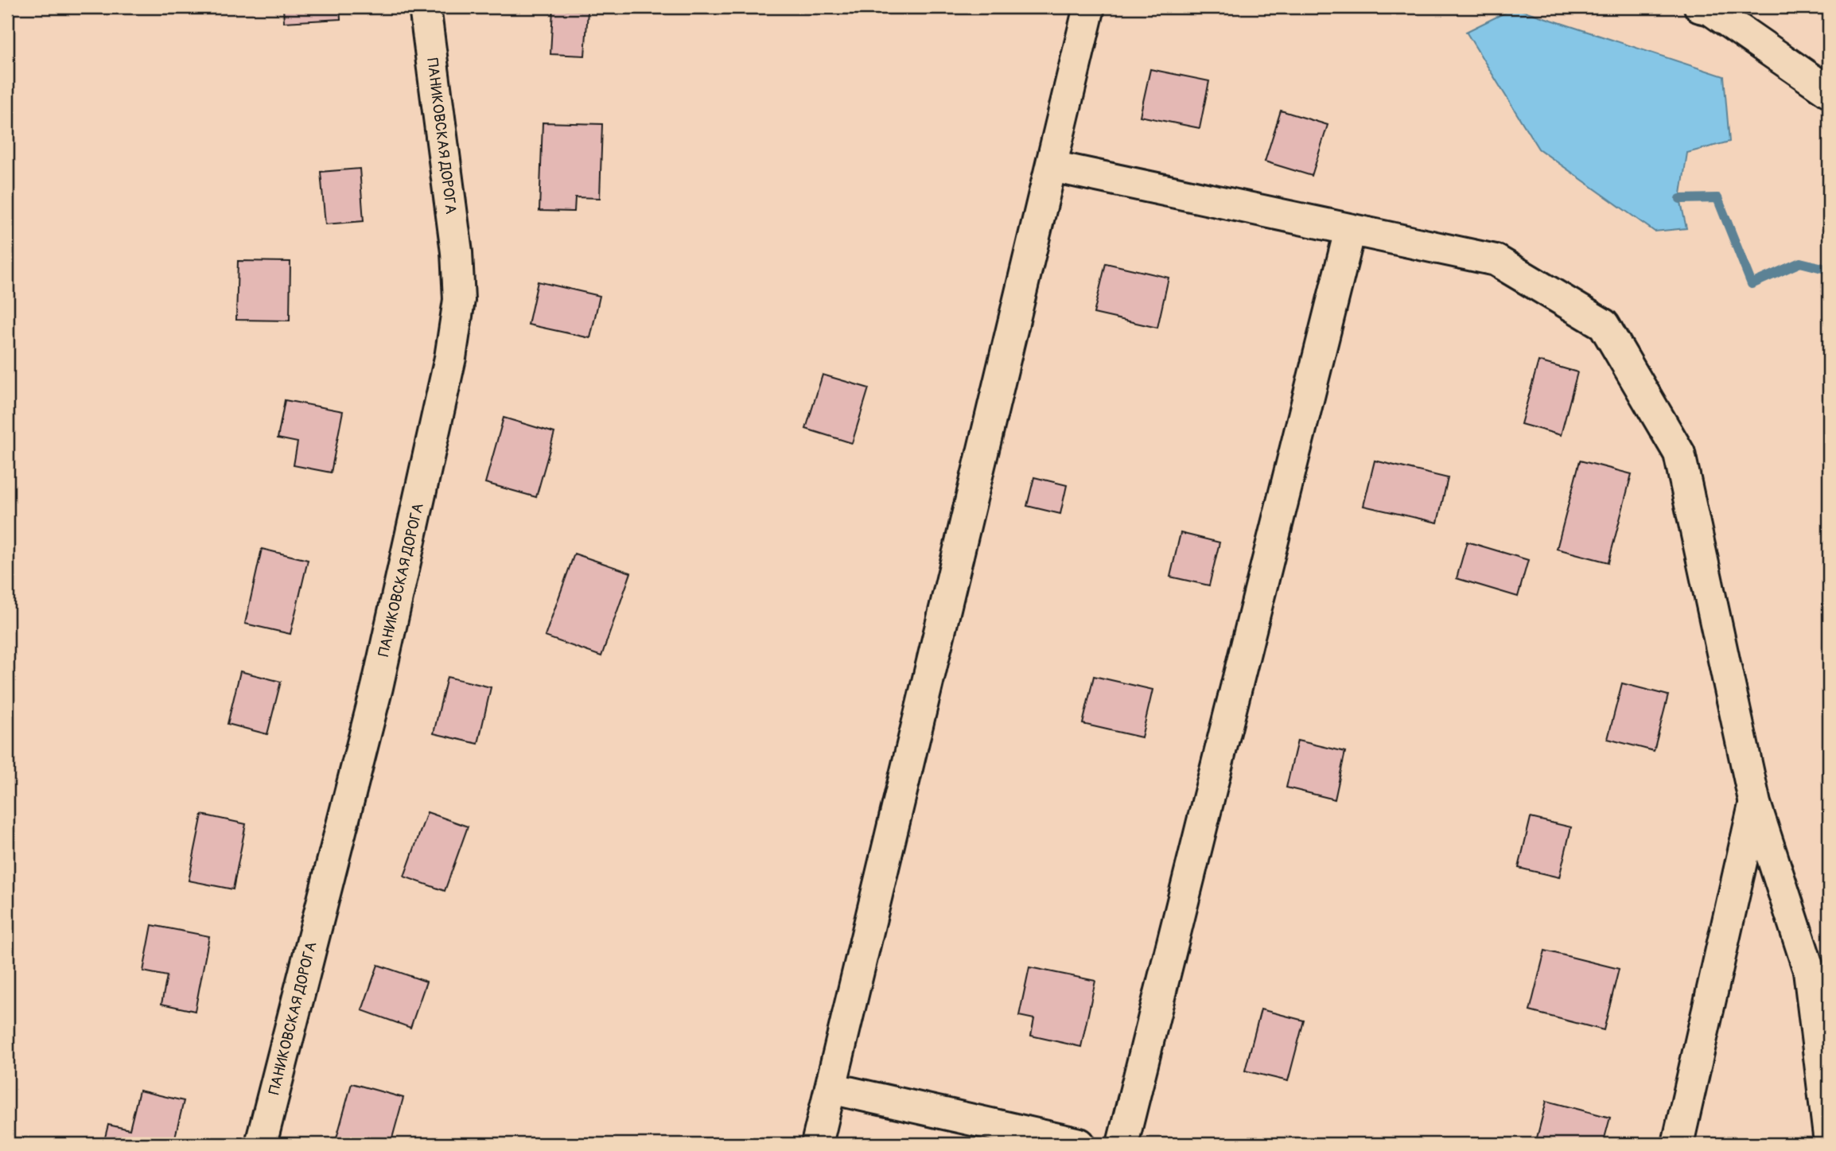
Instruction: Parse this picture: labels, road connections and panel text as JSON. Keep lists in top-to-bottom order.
{
  "streets": {
    "street": ["ПАНИКОВСКАЯ ДОРОГА"]
  }
}
